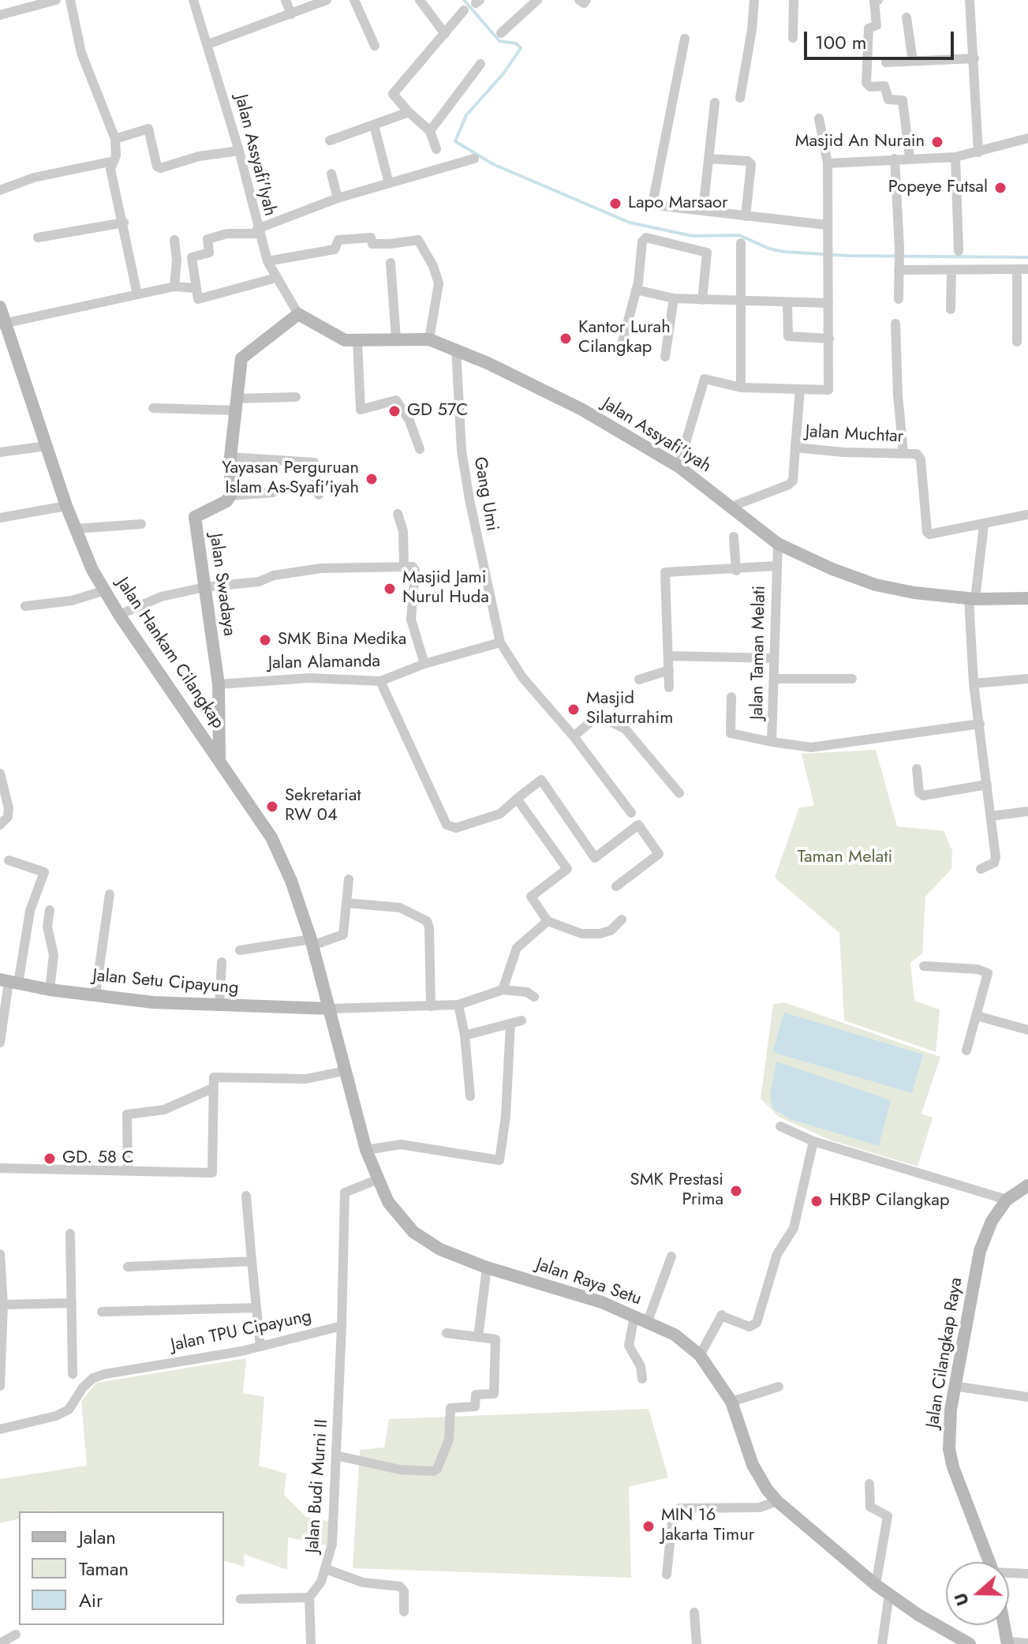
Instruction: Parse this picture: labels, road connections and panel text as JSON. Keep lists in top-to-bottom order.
{
  "streets": {
    "street": [
      "Jalan Assyafi'Iyah",
      "Jalan Muchtar",
      "Jalan Assyafi'iyah",
      "Gang Umi",
      "Jalan Swadaya",
      "Jalan Taman Melati",
      "Jalan Hankam Cilangkap",
      "Jalan Alamanda",
      "Jalan Setu Cipayung",
      "Jalan Raya Setu",
      "Jalan TPU Cipayung",
      "Jalan Cilangkap Raya",
      "Jalan Budi Murni II"
    ]
  },
  "crossings": [
    ["Jalan Assyafi'Iyah", "Jalan Assyafi'iyah"],
    ["Jalan Muchtar", "Jalan Assyafi'iyah"],
    ["Jalan Assyafi'iyah", "Gang Umi"],
    ["Jalan Assyafi'iyah", "Jalan Taman Melati"],
    ["Gang Umi", "Jalan Alamanda"],
    ["Jalan Swadaya", "Jalan Hankam Cilangkap"],
    ["Jalan Swadaya", "Jalan Alamanda"],
    ["Jalan Hankam Cilangkap", "Jalan Setu Cipayung"],
    ["Jalan Hankam Cilangkap", "Jalan Raya Setu"],
    ["Jalan Setu Cipayung", "Jalan Raya Setu"],
    ["Jalan TPU Cipayung", "Jalan Budi Murni II"]
  ],
  "parks": ["Taman Melati"],
  "places": [
    "Masjid An Nurain",
    "Popeye Futsal",
    "Lapo Marsaor",
    "Kantor Lurah Cilangkap",
    "GD 57C",
    "Yayasan Perguruan Islam As-Syafi'iyah",
    "Masjid Jami Nurul Huda",
    "SMK Bina Medika",
    "Masjid Silaturrahim",
    "Sekretariat RW 04",
    "GD. 58 C",
    "SMK Prestasi Prima",
    "HKBP Cilangkap",
    "MIN 16 Jakarta Timur"
  ],
  "legend": ["Jalan", "Taman", "Air"],
  "scale_bar": "100 m",
  "north": "left"
}
